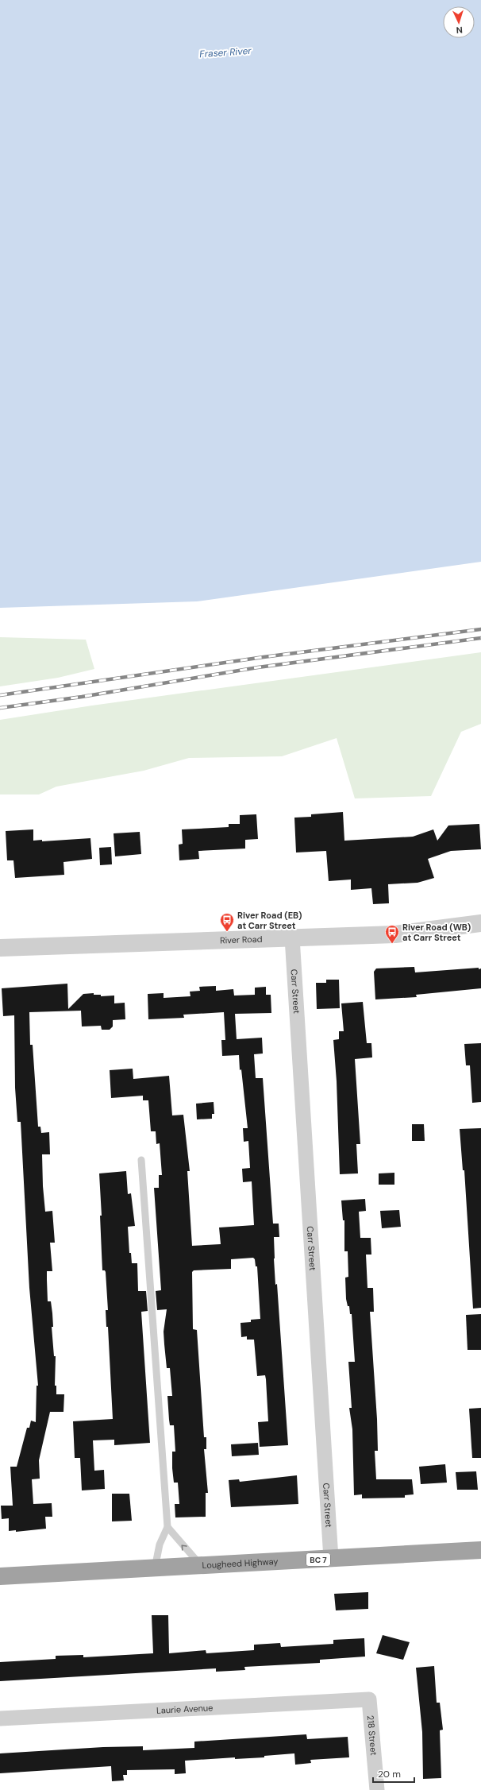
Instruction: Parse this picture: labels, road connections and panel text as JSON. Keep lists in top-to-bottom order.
{
  "streets": {
    "highway": ["BC 7", "Lougheed Highway"],
    "street": [
      "River Road",
      "Carr Street",
      "Laurie Avenue",
      "218 Street"
    ]
  },
  "crossings": [
    ["River Road", "Carr Street"],
    ["Carr Street", "Lougheed Highway"],
    ["Laurie Avenue", "218 Street"]
  ],
  "water": ["Fraser River"],
  "places": {
    "bus stop": ["River Road (EB) at Carr Street", "River Road (WB) at Carr Street"]
  },
  "scale_bar": "20 m",
  "north": "bottom"
}
